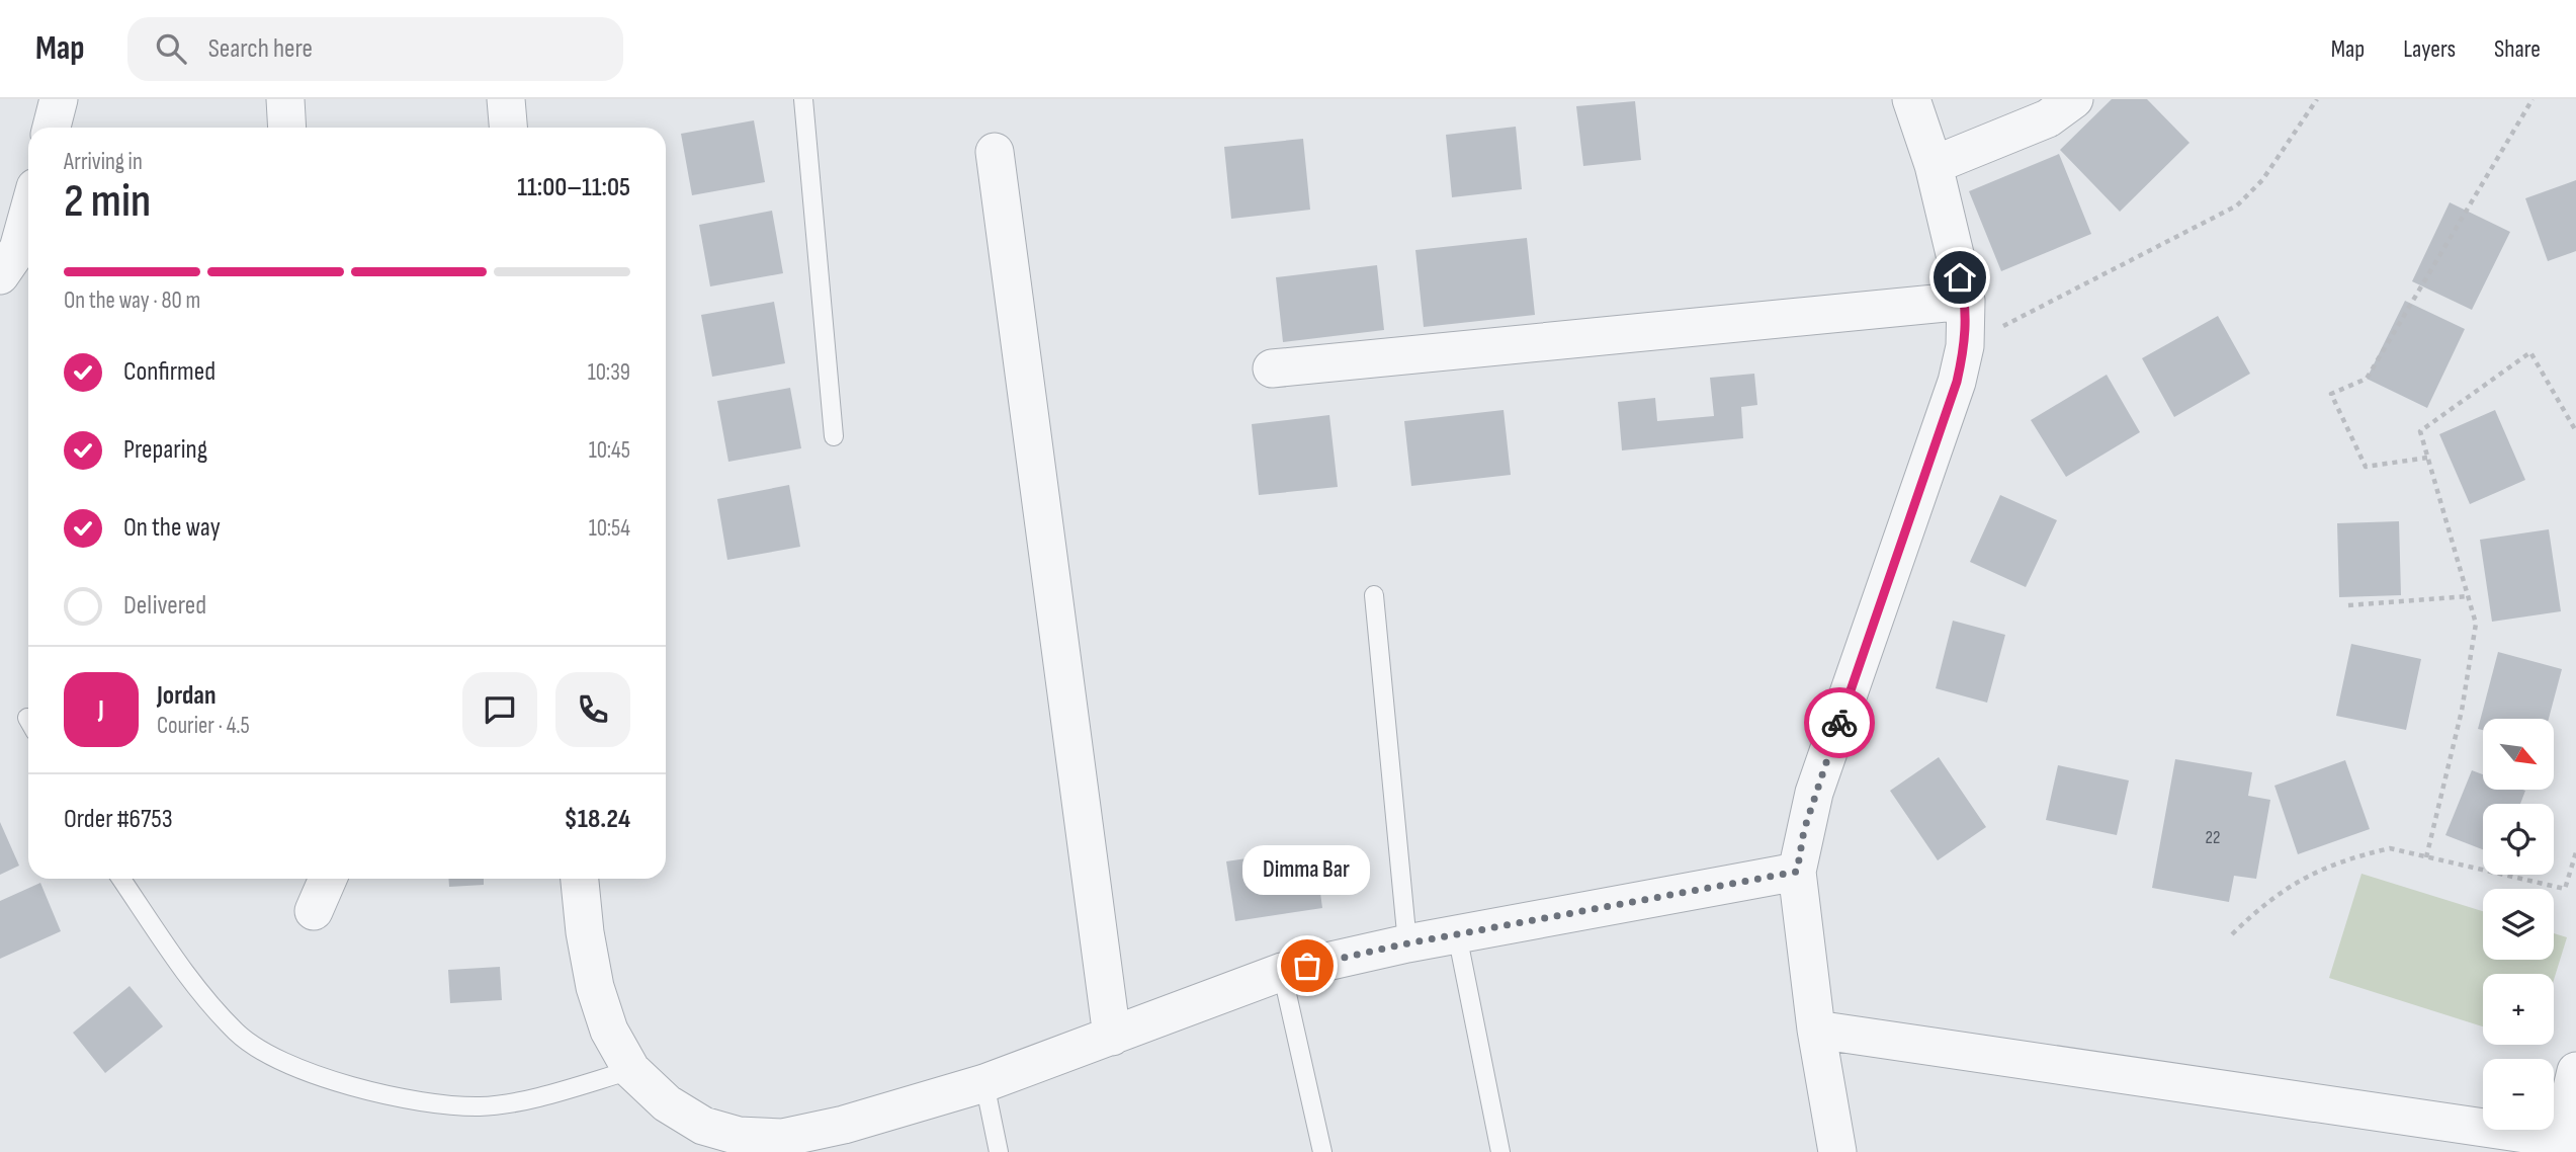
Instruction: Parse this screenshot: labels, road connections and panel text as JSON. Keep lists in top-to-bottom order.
{
  "places": ["Dimma Bar"],
  "house_numbers": ["22"],
  "north": "bottom right",
  "page": {
    "header": "Map",
    "search": "Search here",
    "nav": ["Map", "Layers", "Share"],
    "heading": ["2 min", "Arriving in", "11:00–11:05"],
    "panel": [
      "Jordan",
      "Courier · 4.5",
      "Order #6753",
      "$18.24"
    ],
    "bar": "On the way · 80 m",
    "list": [
      ["Confirmed", "10:39"],
      ["Preparing", "10:45"],
      ["On the way", "10:54"],
      "Delivered"
    ],
    "round": "J",
    "map_buttons": ["+", "−"],
    "bubble": "Dimma Bar"
  }
}
